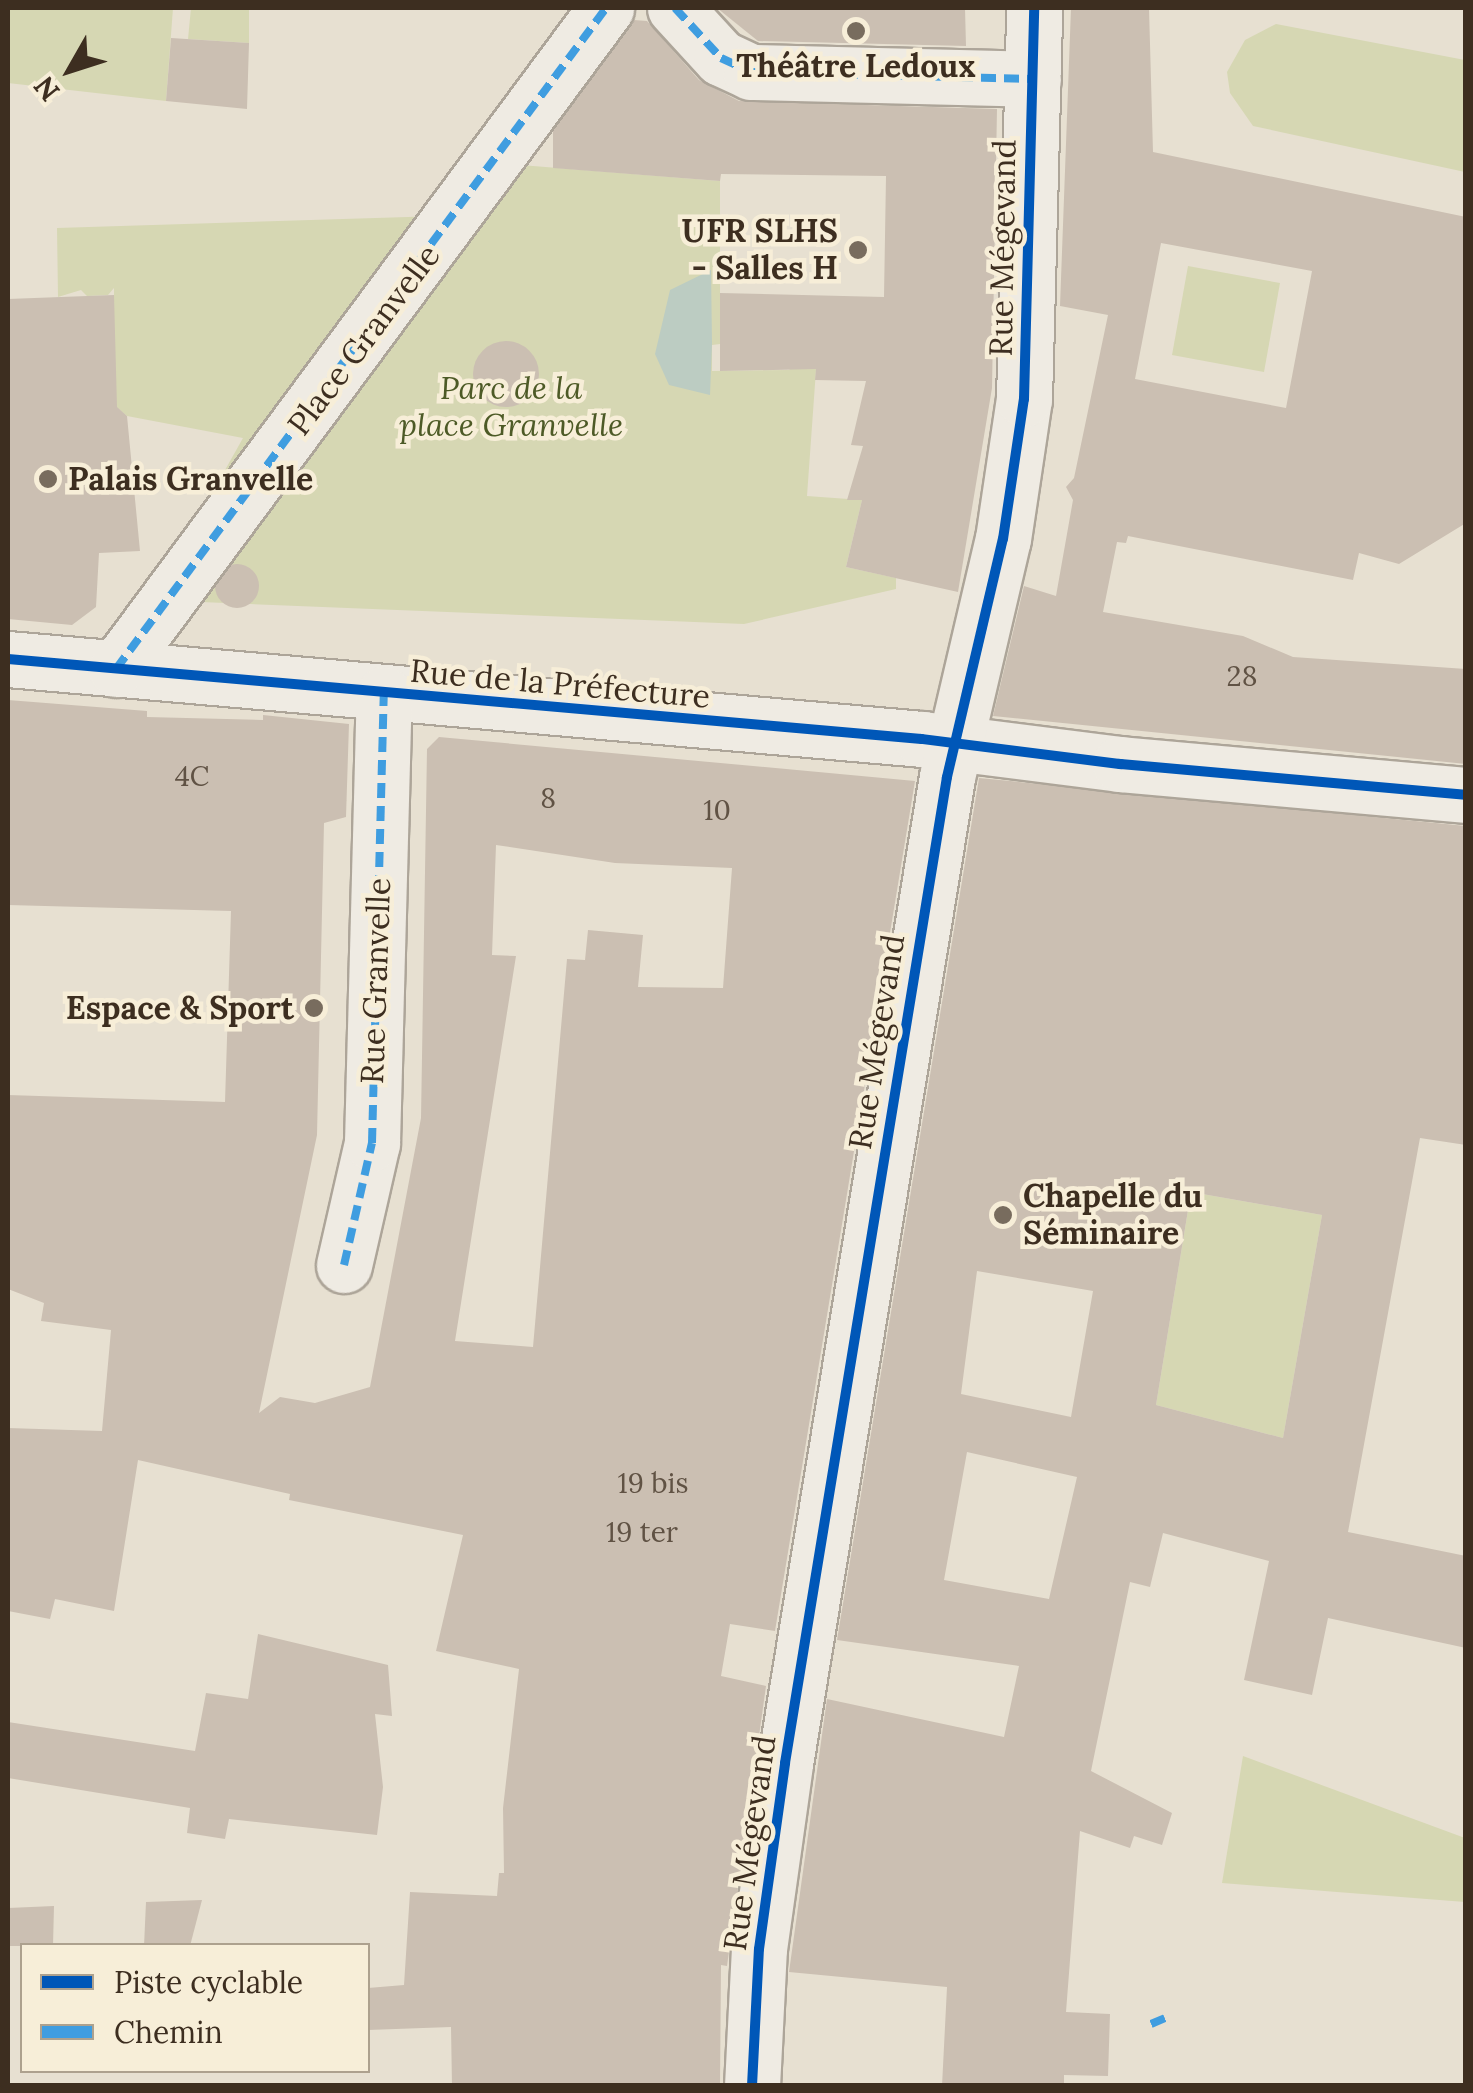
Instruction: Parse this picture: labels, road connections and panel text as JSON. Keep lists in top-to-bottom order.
{
  "streets": {
    "street": [
      "Rue Mégevand",
      "Place Granvelle",
      "Rue de la Préfecture",
      "Rue Granvelle"
    ]
  },
  "crossings": [
    ["Rue Mégevand", "Rue de la Préfecture"],
    ["Place Granvelle", "Rue de la Préfecture"],
    ["Rue de la Préfecture", "Rue Granvelle"]
  ],
  "parks": ["Parc de la place Granvelle"],
  "places": [
    "Théâtre Ledoux",
    "UFR SLHS - Salles H",
    "Palais Granvelle",
    "Espace & Sport",
    "Chapelle du Séminaire"
  ],
  "house_numbers": [
    "28",
    "4C",
    "8",
    "10",
    "19 bis",
    "19 ter"
  ],
  "legend": ["Piste cyclable", "Chemin"],
  "north": "bottom left"
}
